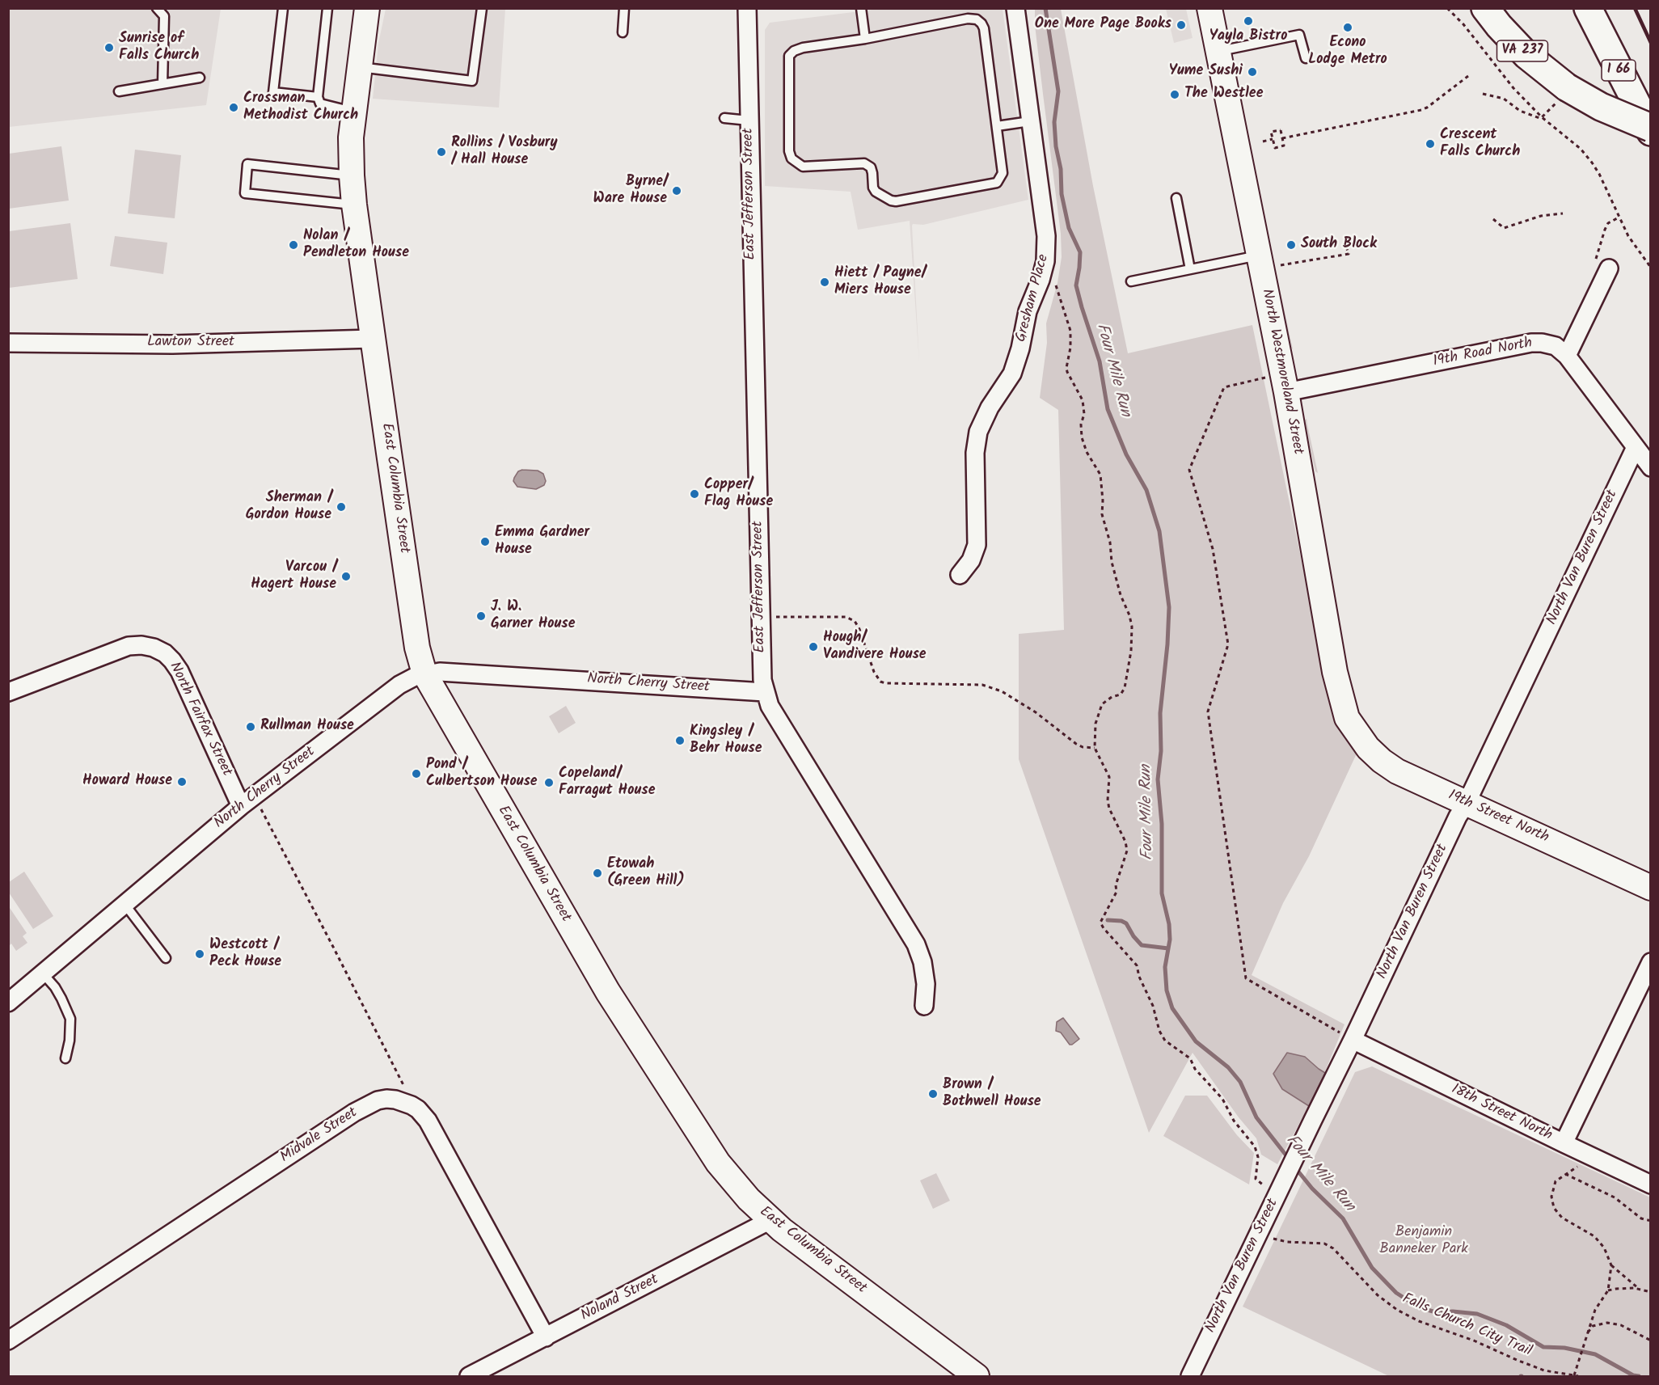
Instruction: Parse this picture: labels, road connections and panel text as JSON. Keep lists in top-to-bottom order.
{
  "streets": {
    "main road": ["VA 237", "I 66"],
    "street": [
      "East Jefferson Street",
      "Gresham Place",
      "Lawton Street",
      "19th Road North",
      "North Westmoreland Street",
      "East Columbia Street",
      "North Van Buren Street",
      "North Cherry Street",
      "North Fairfax Street",
      "19th Street North",
      "18th Street North",
      "Midvale Street",
      "Noland Street"
    ],
    "path": ["Falls Church City Trail"]
  },
  "crossings": [
    ["East Jefferson Street", "North Cherry Street"],
    ["Lawton Street", "East Columbia Street"],
    ["19th Road North", "North Westmoreland Street"],
    ["19th Road North", "North Van Buren Street"],
    ["North Westmoreland Street", "19th Street North"],
    ["East Columbia Street", "North Cherry Street"],
    ["East Columbia Street", "Noland Street"],
    ["North Van Buren Street", "19th Street North"],
    ["North Van Buren Street", "18th Street North"],
    ["North Van Buren Street", "Falls Church City Trail"],
    ["North Cherry Street", "North Fairfax Street"]
  ],
  "water": ["Four Mile Run"],
  "parks": ["Benjamin Banneker Park"],
  "places": [
    "Yayla Bistro",
    "One More Page Books",
    "Econo Lodge Metro",
    "Sunrise of Falls Church",
    "Yume Sushi",
    "The Westlee",
    "Crossman Methodist Church",
    "Crescent Falls Church",
    "Rollins / Vosbury / Hall House",
    "Byrne/ Ware House",
    "Nolan / Pendleton House",
    "South Block",
    "Hiett / Payne/ Miers House",
    "Copper/ Flag House",
    "Sherman / Gordon House",
    "Emma Gardner House",
    "Varcou / Hagert House",
    "J. W. Garner House",
    "Hough/ Vandivere House",
    "Rullman House",
    "Kingsley / Behr House",
    "Pond / Culbertson House",
    "Howard House",
    "Copeland/ Farragut House",
    "Etowah (Green Hill)",
    "Westcott / Peck House",
    "Brown / Bothwell House"
  ]
}
